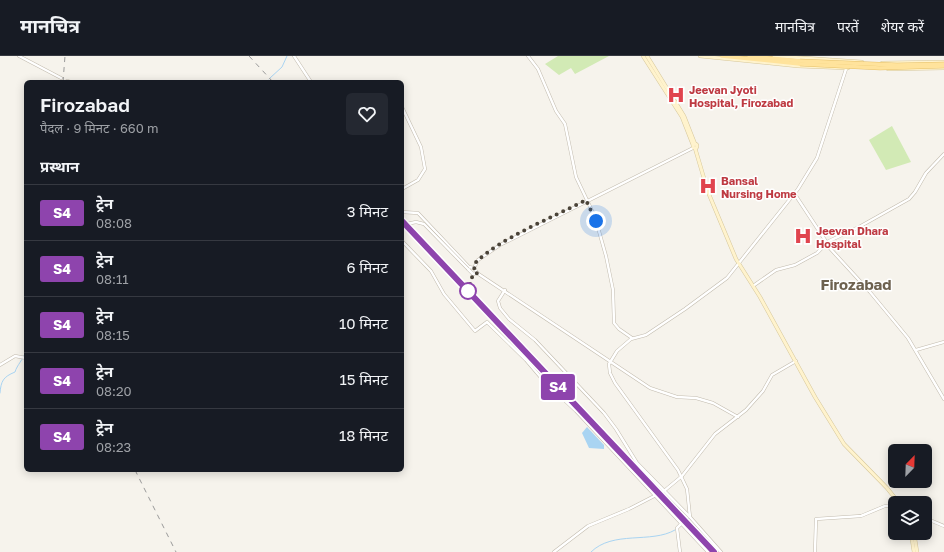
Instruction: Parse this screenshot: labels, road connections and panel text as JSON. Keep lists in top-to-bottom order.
{
  "districts": ["Firozabad"],
  "places": {
    "hospital": ["Jeevan Jyoti Hospital, Firozabad", "Bansal Nursing Home", "Jeevan Dhara Hospital"]
  },
  "north": "top right",
  "page": {
    "header": "मानचित्र",
    "nav": ["मानचित्र", "परतें", "शेयर करें"],
    "on_map": "S4",
    "heading": [
      ["Firozabad", "पैदल · 9 मिनट · 660 m"],
      "प्रस्थान"
    ],
    "list": [
      {
        "mark": "S4",
        "name": "ट्रेन",
        "note": "08:08",
        "value": "3 मिनट"
      },
      {
        "mark": "S4",
        "name": "ट्रेन",
        "note": "08:11",
        "value": "6 मिनट"
      },
      {
        "mark": "S4",
        "name": "ट्रेन",
        "note": "08:15",
        "value": "10 मिनट"
      },
      {
        "mark": "S4",
        "name": "ट्रेन",
        "note": "08:20",
        "value": "15 मिनट"
      },
      {
        "mark": "S4",
        "name": "ट्रेन",
        "note": "08:23",
        "value": "18 मिनट"
      }
    ]
  }
}
